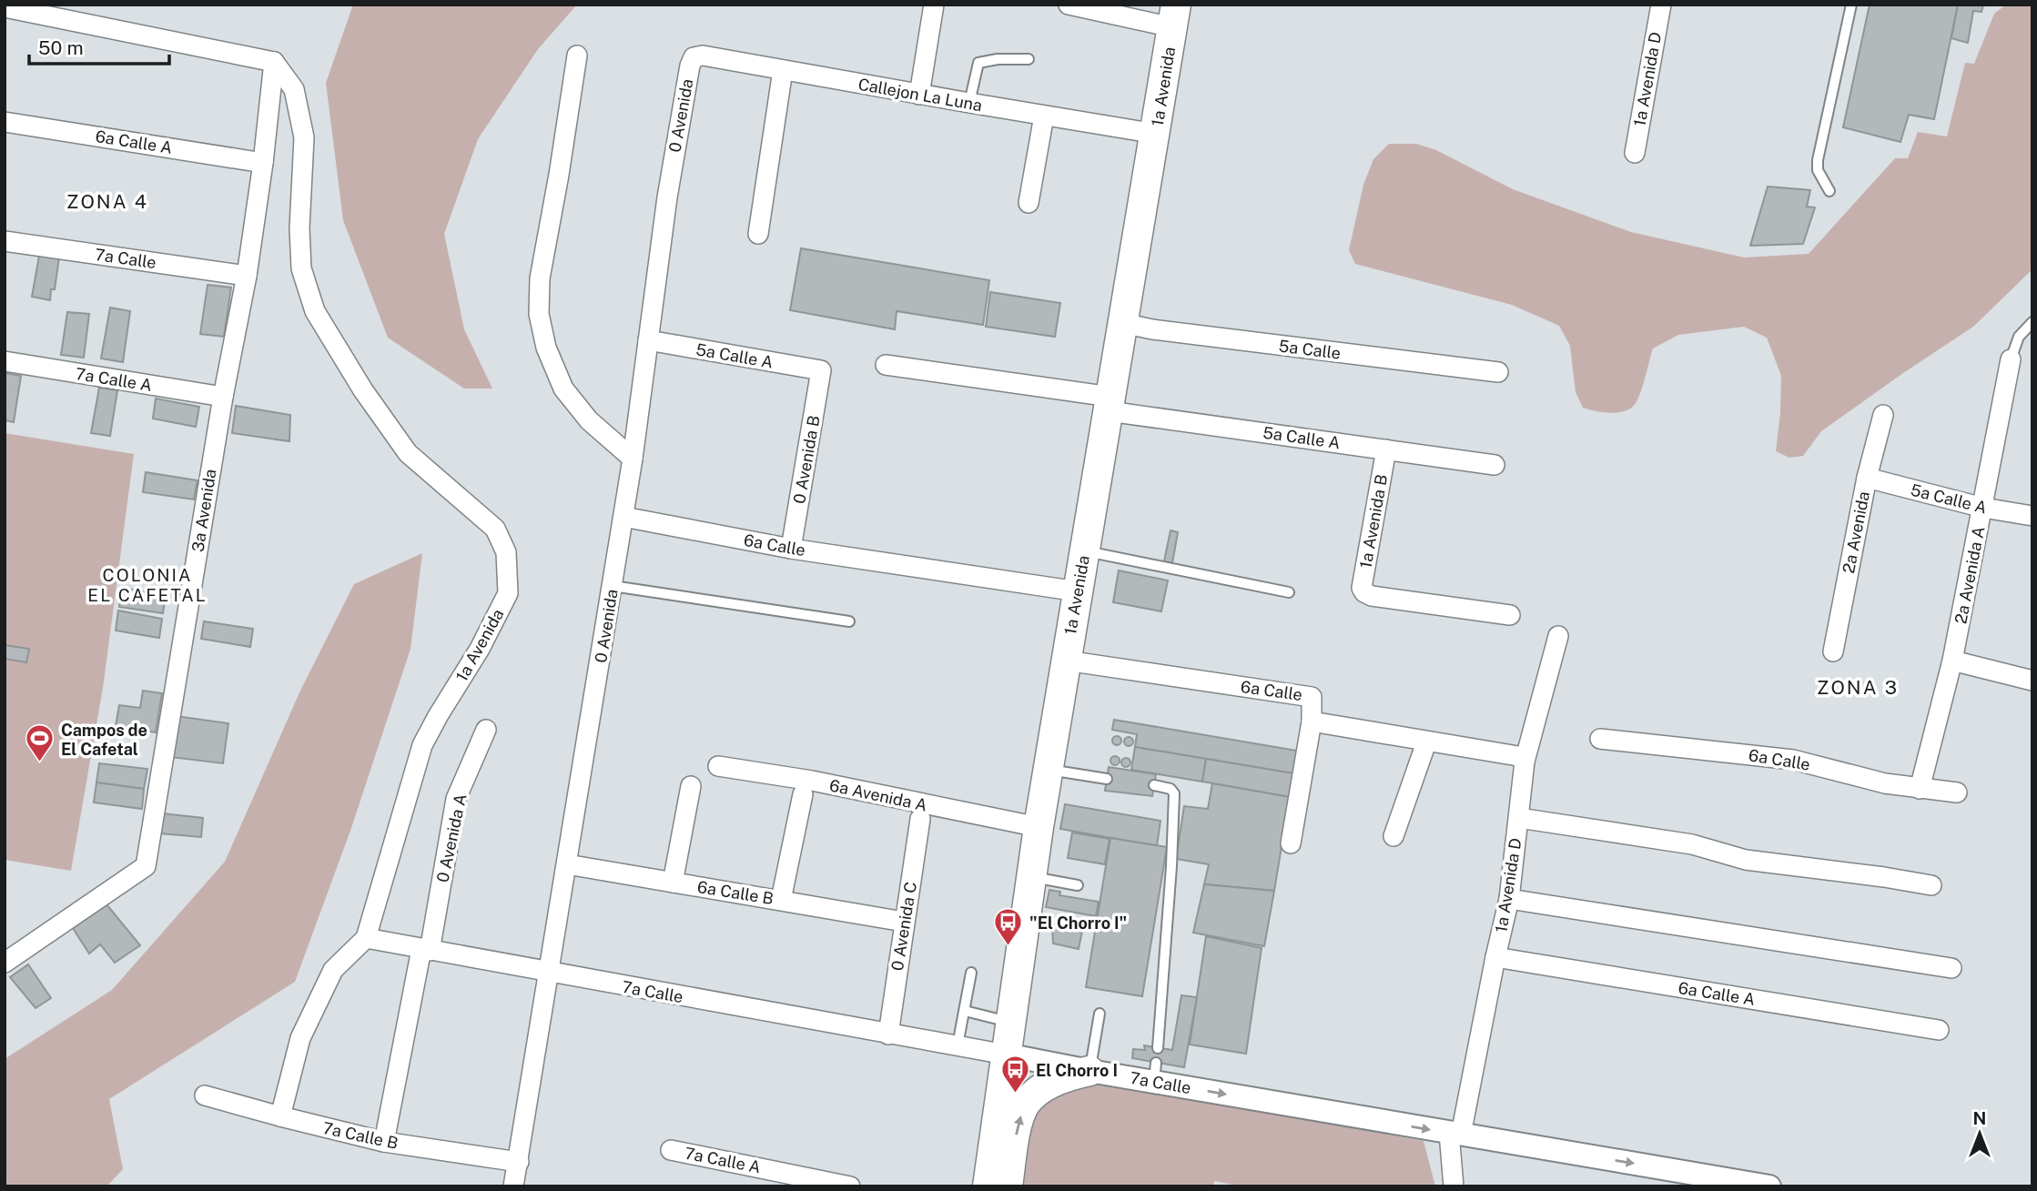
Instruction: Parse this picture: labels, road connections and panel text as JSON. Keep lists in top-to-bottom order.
{
  "streets": {
    "main road": ["1a Avenida"],
    "street": [
      "1a Avenida D",
      "Callejon La Luna",
      "0 Avenida",
      "6a Calle A",
      "7a Calle",
      "5a Calle",
      "5a Calle A",
      "7a Calle A",
      "0 Avenida B",
      "3a Avenida",
      "1a Avenida B",
      "2a Avenida",
      "6a Calle",
      "2a Avenida A",
      "6a Avenida A",
      "0 Avenida A",
      "6a Calle B",
      "0 Avenida C",
      "7a Calle B"
    ]
  },
  "crossings": [
    ["1a Avenida D", "6a Calle A"],
    ["1a Avenida D", "7a Calle"],
    ["1a Avenida D", "6a Calle"],
    ["1a Avenida", "Callejon La Luna"],
    ["1a Avenida", "7a Calle"],
    ["1a Avenida", "5a Calle"],
    ["1a Avenida", "5a Calle A"],
    ["1a Avenida", "3a Avenida"],
    ["1a Avenida", "6a Calle"],
    ["1a Avenida", "6a Avenida A"],
    ["1a Avenida", "7a Calle B"],
    ["Callejon La Luna", "0 Avenida"],
    ["0 Avenida", "7a Calle"],
    ["0 Avenida", "5a Calle A"],
    ["0 Avenida", "6a Calle"],
    ["0 Avenida", "6a Calle B"],
    ["0 Avenida", "7a Calle B"],
    ["6a Calle A", "3a Avenida"],
    ["7a Calle", "3a Avenida"],
    ["7a Calle", "0 Avenida A"],
    ["7a Calle", "0 Avenida C"],
    ["5a Calle A", "0 Avenida B"],
    ["5a Calle A", "1a Avenida B"],
    ["5a Calle A", "2a Avenida"],
    ["5a Calle A", "2a Avenida A"],
    ["7a Calle A", "3a Avenida"],
    ["0 Avenida B", "6a Calle"],
    ["6a Calle", "2a Avenida A"],
    ["0 Avenida A", "7a Calle B"],
    ["6a Calle B", "0 Avenida C"]
  ],
  "one_way": ["7a Calle"],
  "districts": ["ZONA 4", "COLONIA EL CAFETAL", "ZONA 3"],
  "places": {
    "sports": ["Campos de El Cafetal"],
    "bus stop": ["\"El Chorro I\"", "El Chorro I"]
  },
  "scale_bar": "50 m",
  "north": "top"
}
